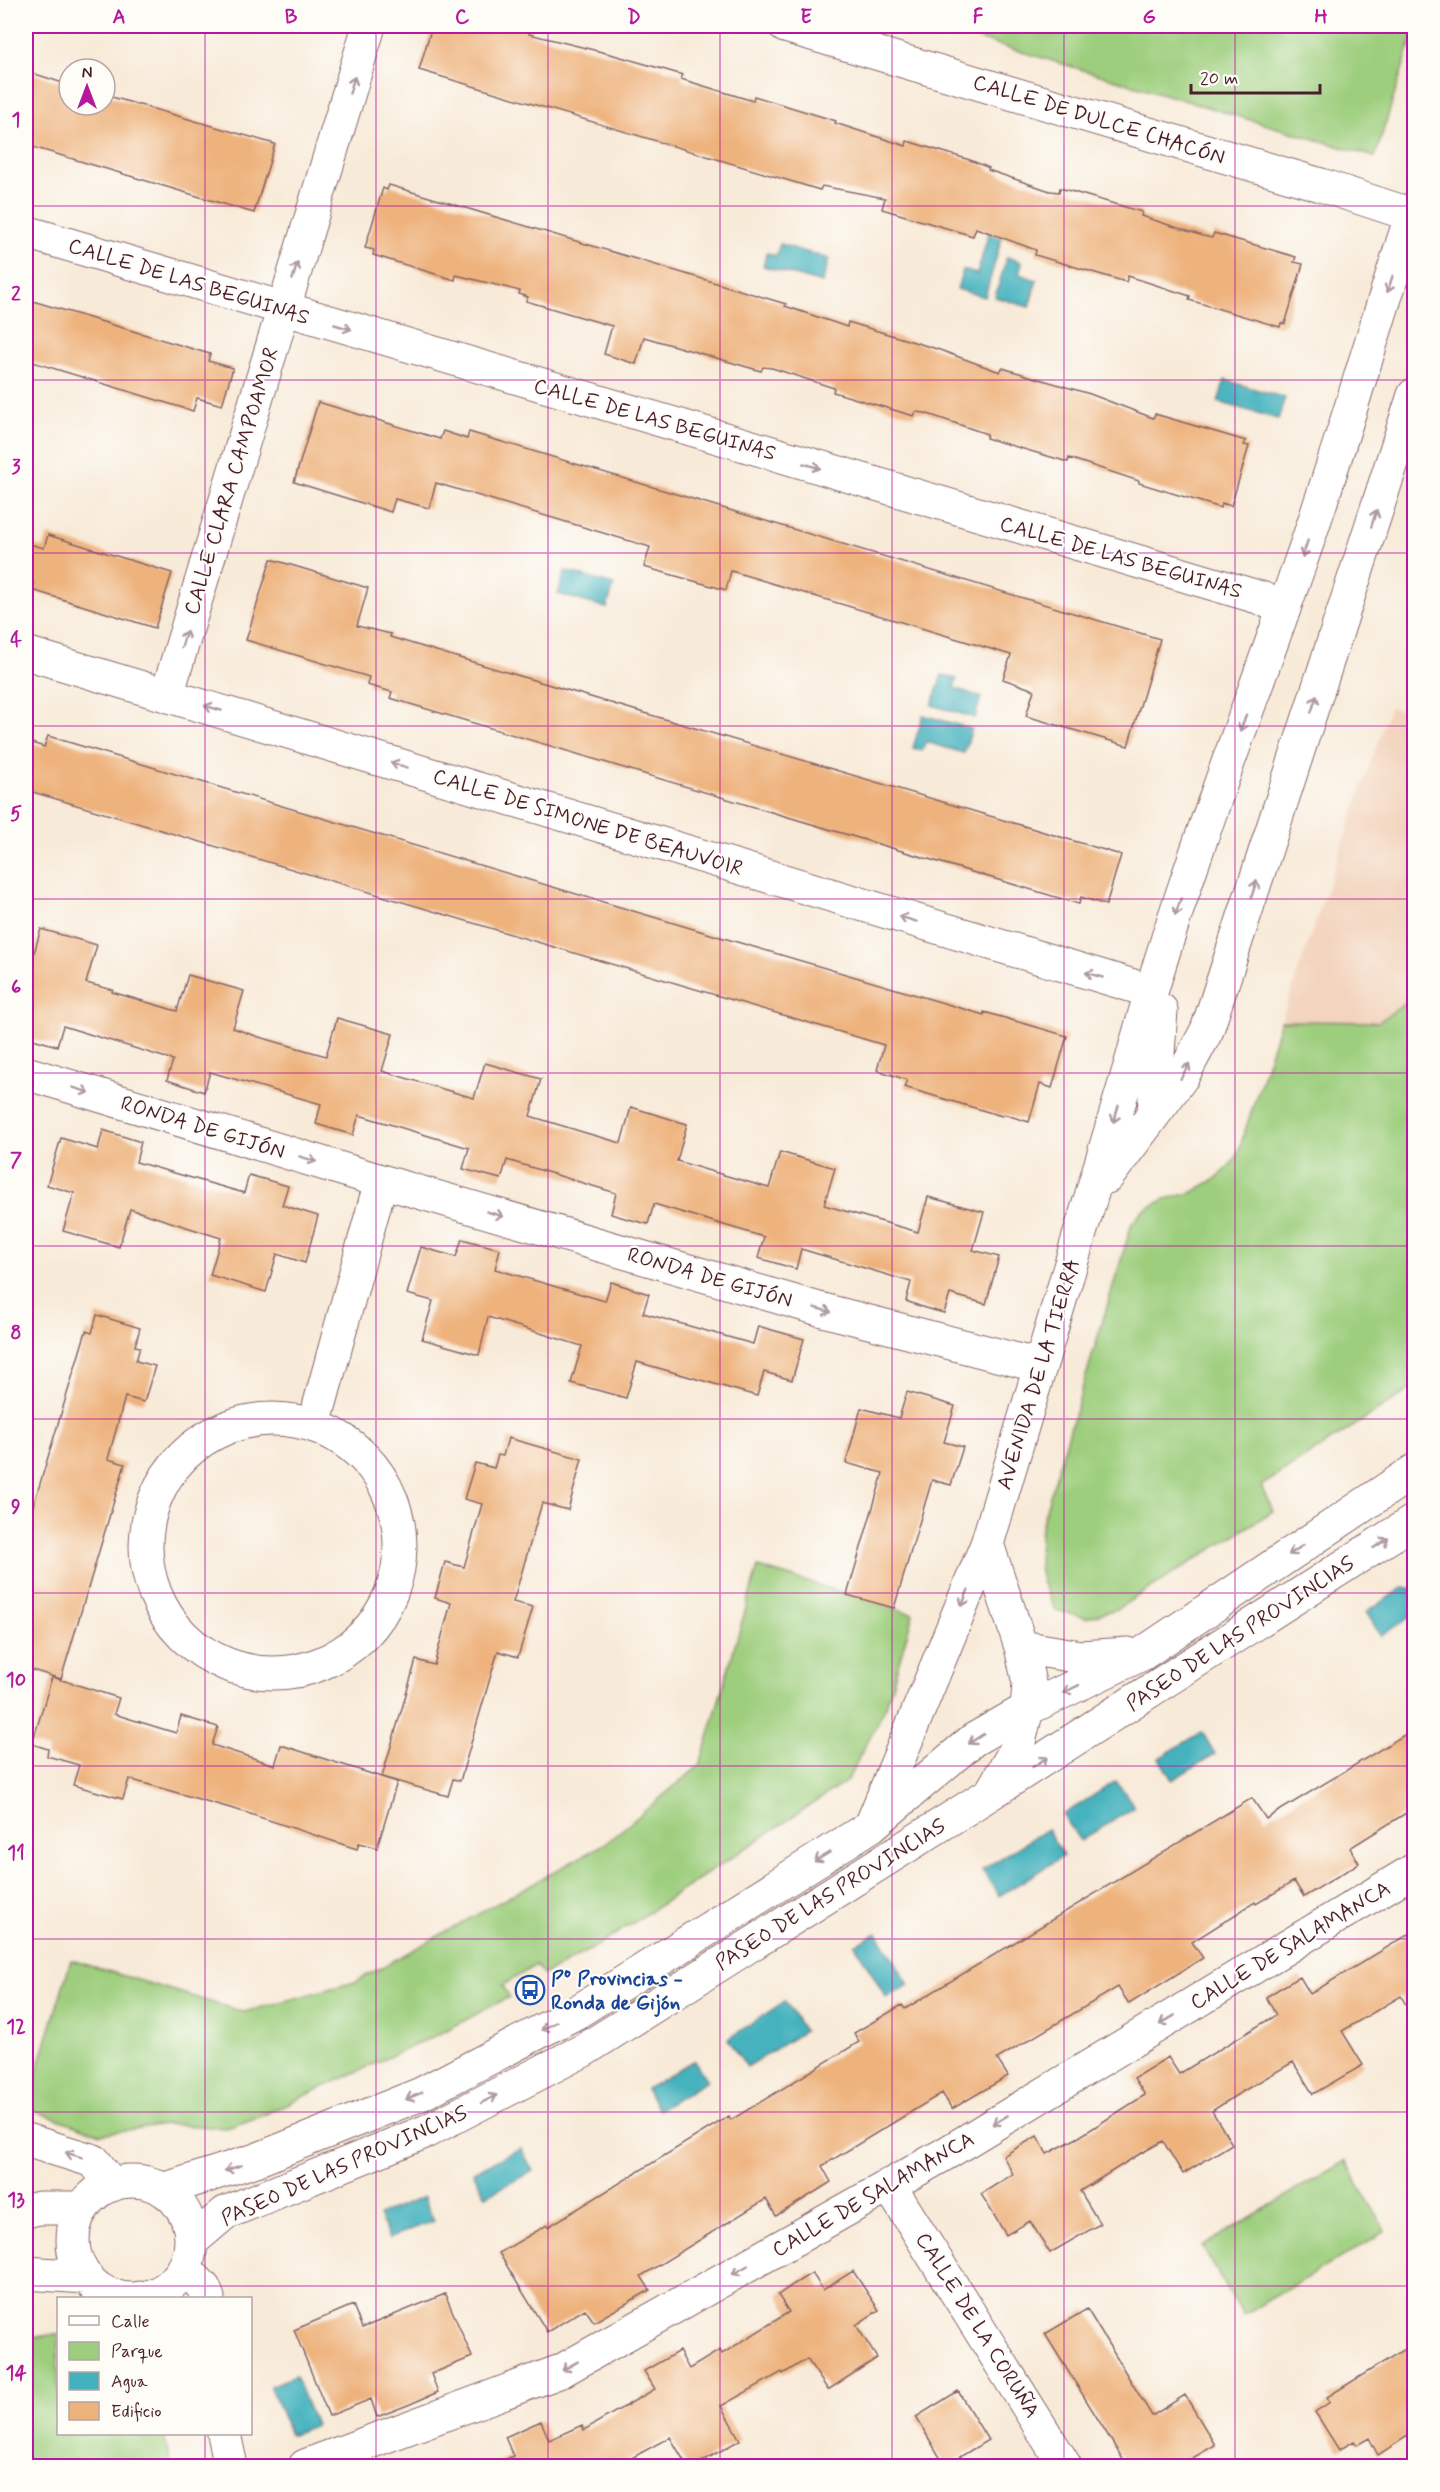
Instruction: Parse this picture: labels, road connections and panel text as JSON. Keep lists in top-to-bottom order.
{
  "streets": {
    "street": [
      "CALLE DE DULCE CHACÓN",
      "CALLE DE LAS BEGUINAS",
      "CALLE CLARA CAMPOAMOR",
      "CALLE DE SIMONE DE BEAUVOIR",
      "RONDA DE GIJÓN",
      "AVENIDA DE LA TIERRA",
      "PASEO DE LAS PROVINCIAS",
      "CALLE DE SALAMANCA",
      "CALLE DE LA CORUÑA"
    ]
  },
  "crossings": [
    ["CALLE DE DULCE CHACÓN", "AVENIDA DE LA TIERRA"],
    ["CALLE DE LAS BEGUINAS", "CALLE CLARA CAMPOAMOR"],
    ["CALLE DE LAS BEGUINAS", "AVENIDA DE LA TIERRA"],
    ["CALLE CLARA CAMPOAMOR", "CALLE DE SIMONE DE BEAUVOIR"],
    ["CALLE DE SIMONE DE BEAUVOIR", "AVENIDA DE LA TIERRA"],
    ["RONDA DE GIJÓN", "AVENIDA DE LA TIERRA"],
    ["AVENIDA DE LA TIERRA", "PASEO DE LAS PROVINCIAS"],
    ["CALLE DE SALAMANCA", "CALLE DE LA CORUÑA"]
  ],
  "one_way": [
    "CALLE DE LAS BEGUINAS",
    "CALLE CLARA CAMPOAMOR",
    "CALLE DE SIMONE DE BEAUVOIR",
    "RONDA DE GIJÓN",
    "CALLE DE SALAMANCA"
  ],
  "places": {
    "bus stop": ["Pº Provincias - Ronda de Gijón"]
  },
  "legend": [
    "Calle",
    "Parque",
    "Agua",
    "Edificio"
  ],
  "scale_bar": "20 m",
  "north": "top",
  "grid": {
    "columns": [
      "A",
      "B",
      "C",
      "D",
      "E",
      "F",
      "G",
      "H"
    ],
    "rows": [
      "1",
      "2",
      "3",
      "4",
      "5",
      "6",
      "7",
      "8",
      "9",
      "10",
      "11",
      "12",
      "13",
      "14"
    ]
  }
}
